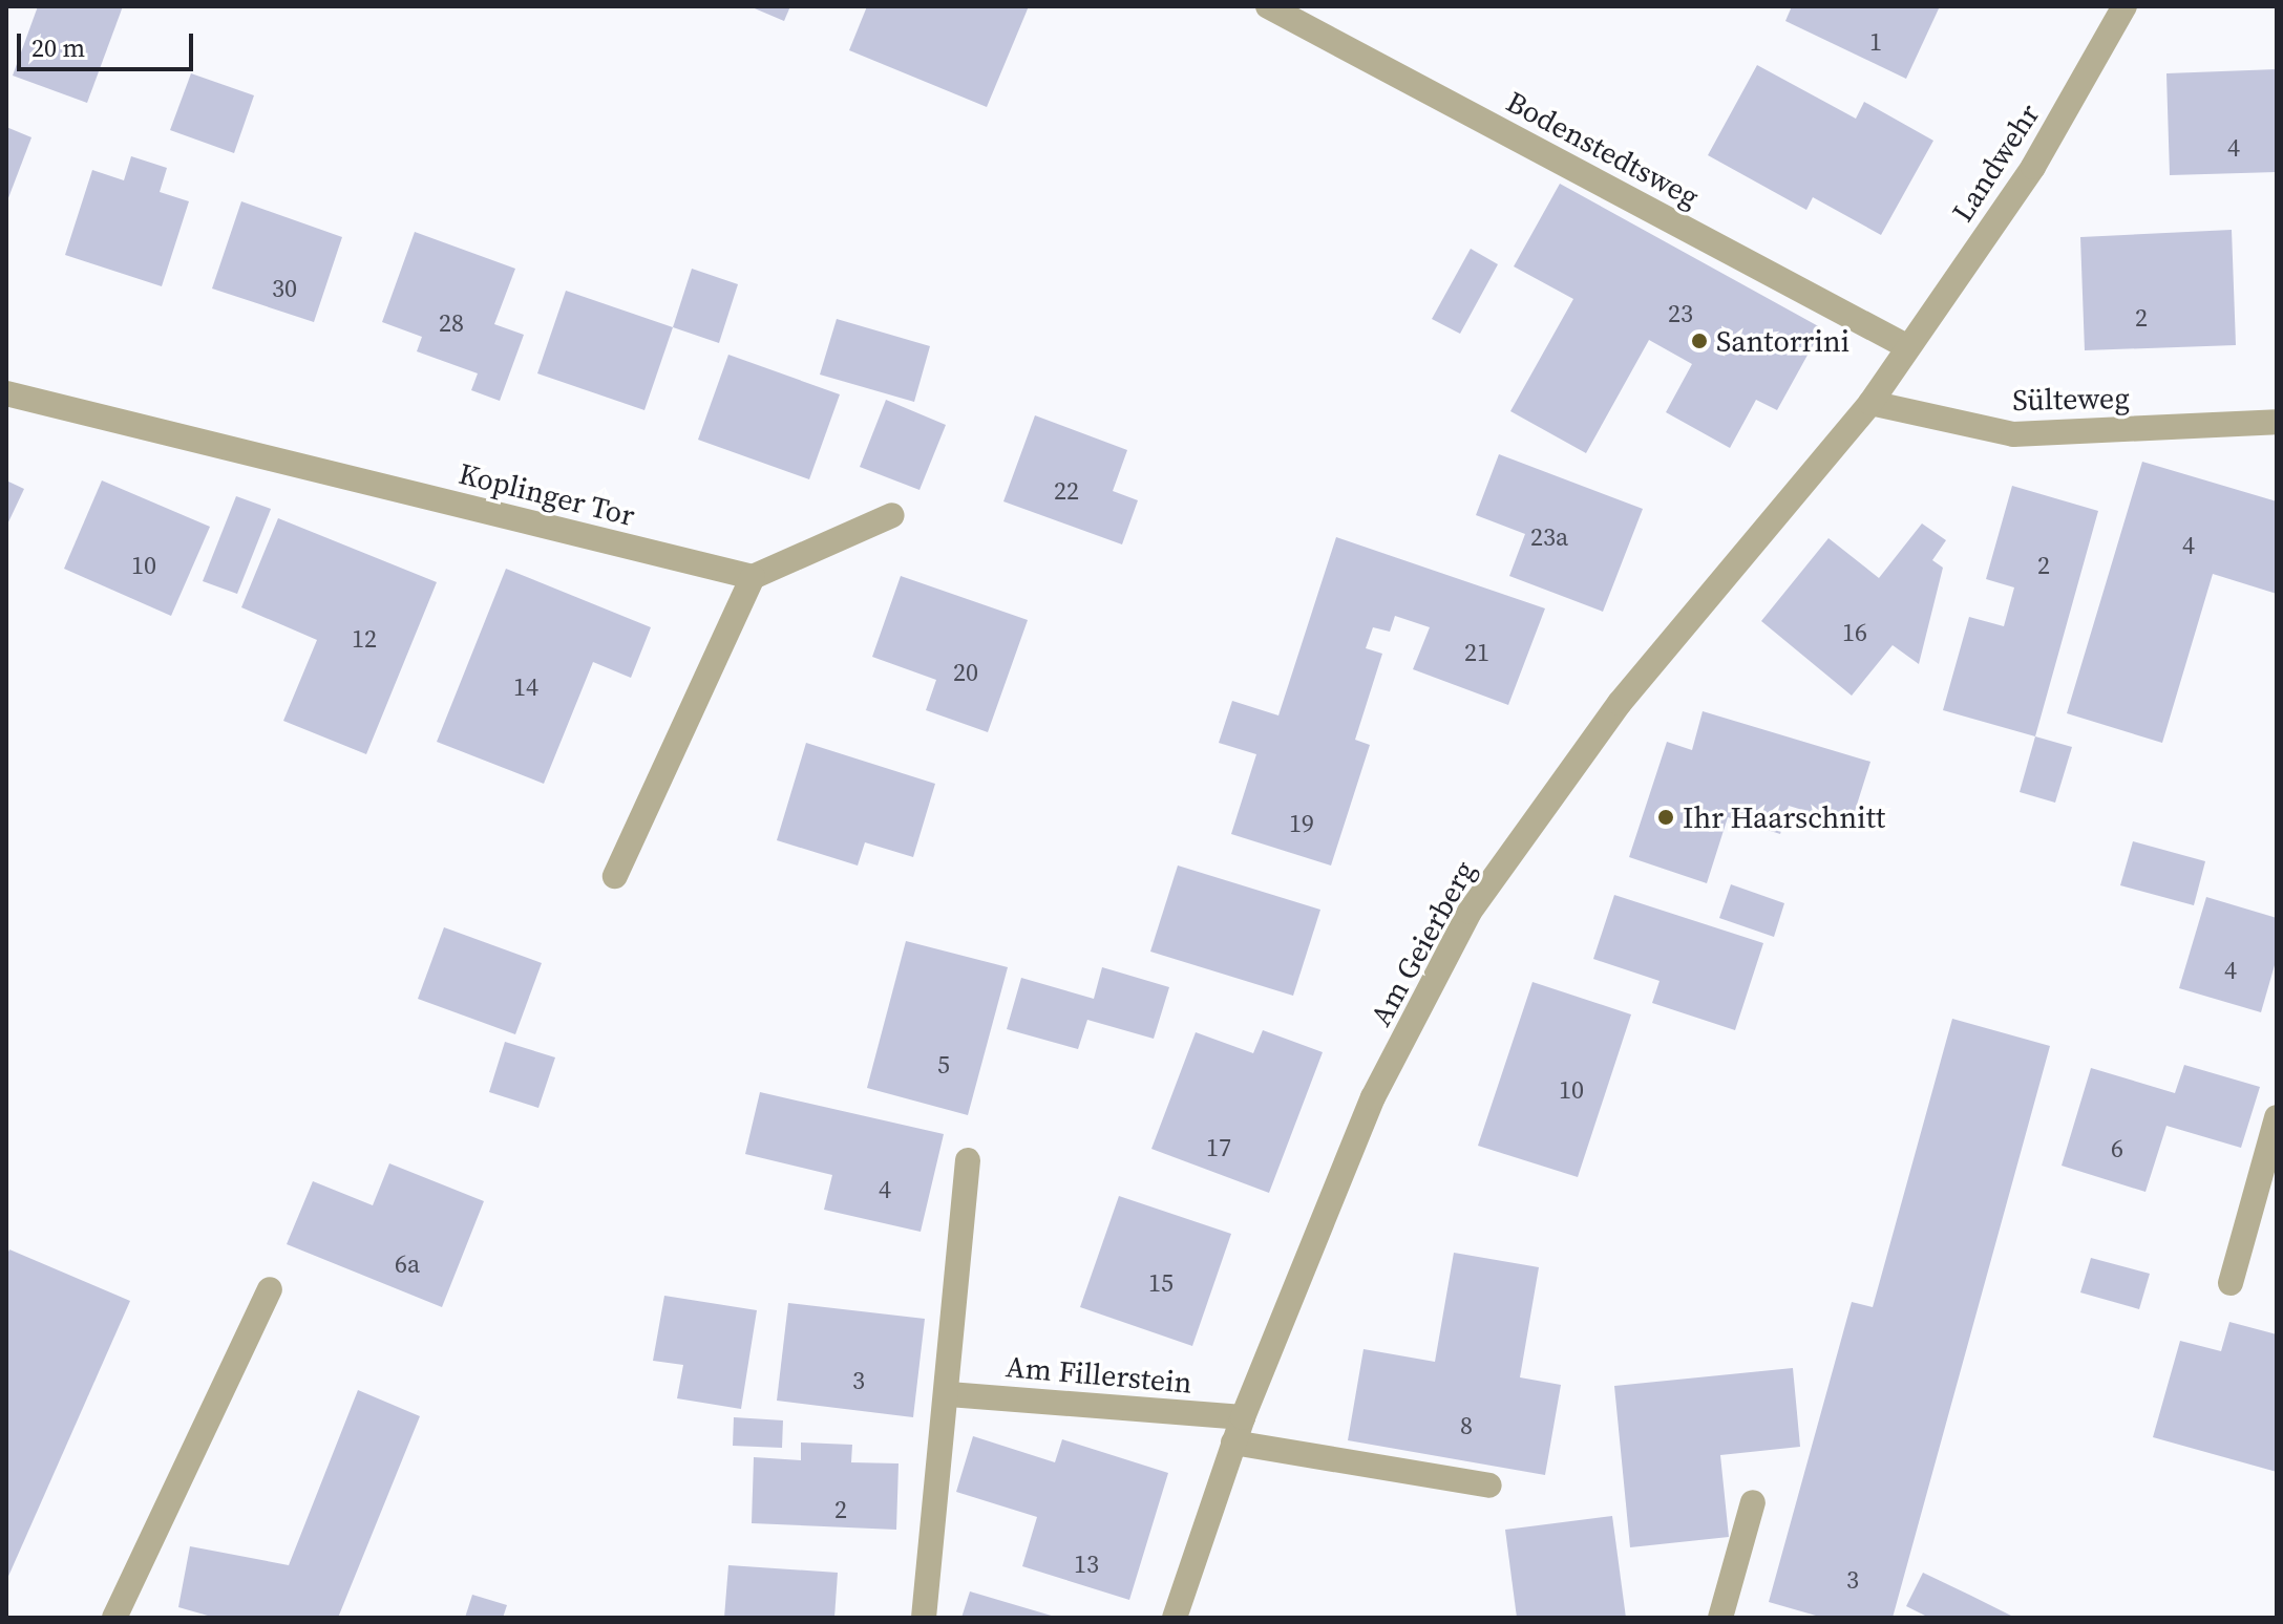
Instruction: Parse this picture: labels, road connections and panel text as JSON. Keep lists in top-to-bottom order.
{
  "streets": {
    "street": [
      "Bodenstedtsweg",
      "Landwehr",
      "Sülteweg",
      "Koplinger Tor",
      "Am Geierberg",
      "Am Fillerstein"
    ]
  },
  "crossings": [
    ["Bodenstedtsweg", "Landwehr"],
    ["Bodenstedtsweg", "Am Geierberg"],
    ["Landwehr", "Am Geierberg"],
    ["Sülteweg", "Am Geierberg"],
    ["Am Geierberg", "Am Fillerstein"]
  ],
  "places": ["Santorrini", "Ihr Haarschnitt"],
  "house_numbers": [
    "1",
    "4",
    "30",
    "23",
    "2",
    "28",
    "22",
    "23a",
    "4",
    "10",
    "2",
    "16",
    "12",
    "21",
    "20",
    "14",
    "19",
    "4",
    "5",
    "10",
    "17",
    "6",
    "4",
    "6a",
    "15",
    "3",
    "8",
    "2",
    "13",
    "3"
  ],
  "scale_bar": "20 m"
}
